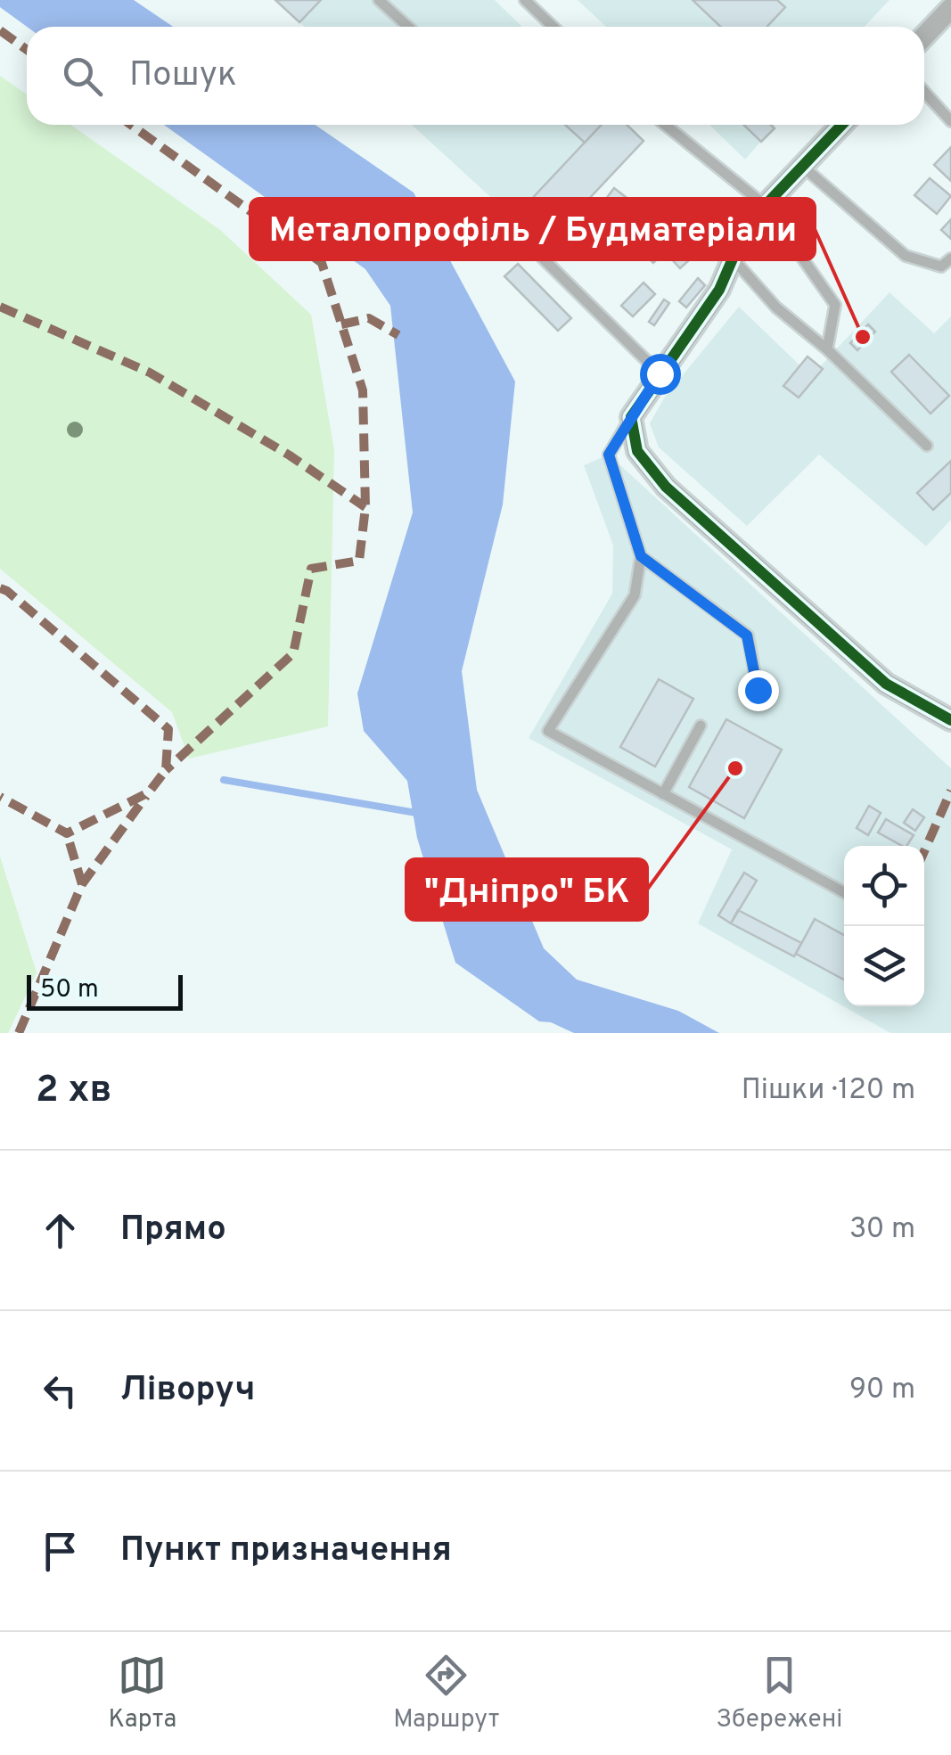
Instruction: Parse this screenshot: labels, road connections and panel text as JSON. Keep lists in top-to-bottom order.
{
  "places": ["Металопрофіль / Будматеріали", "\"Дніпро\" БК"],
  "scale_bar": "50 m",
  "page": {
    "search": "Пошук",
    "scale": "50 m",
    "heading": ["2 хв", "Пішки · 120 m"],
    "list": [
      ["Прямо", "30 m"],
      ["Ліворуч", "90 m"],
      "Пункт призначення"
    ],
    "nav": ["Карта", "Маршрут", "Збережені"]
  }
}
